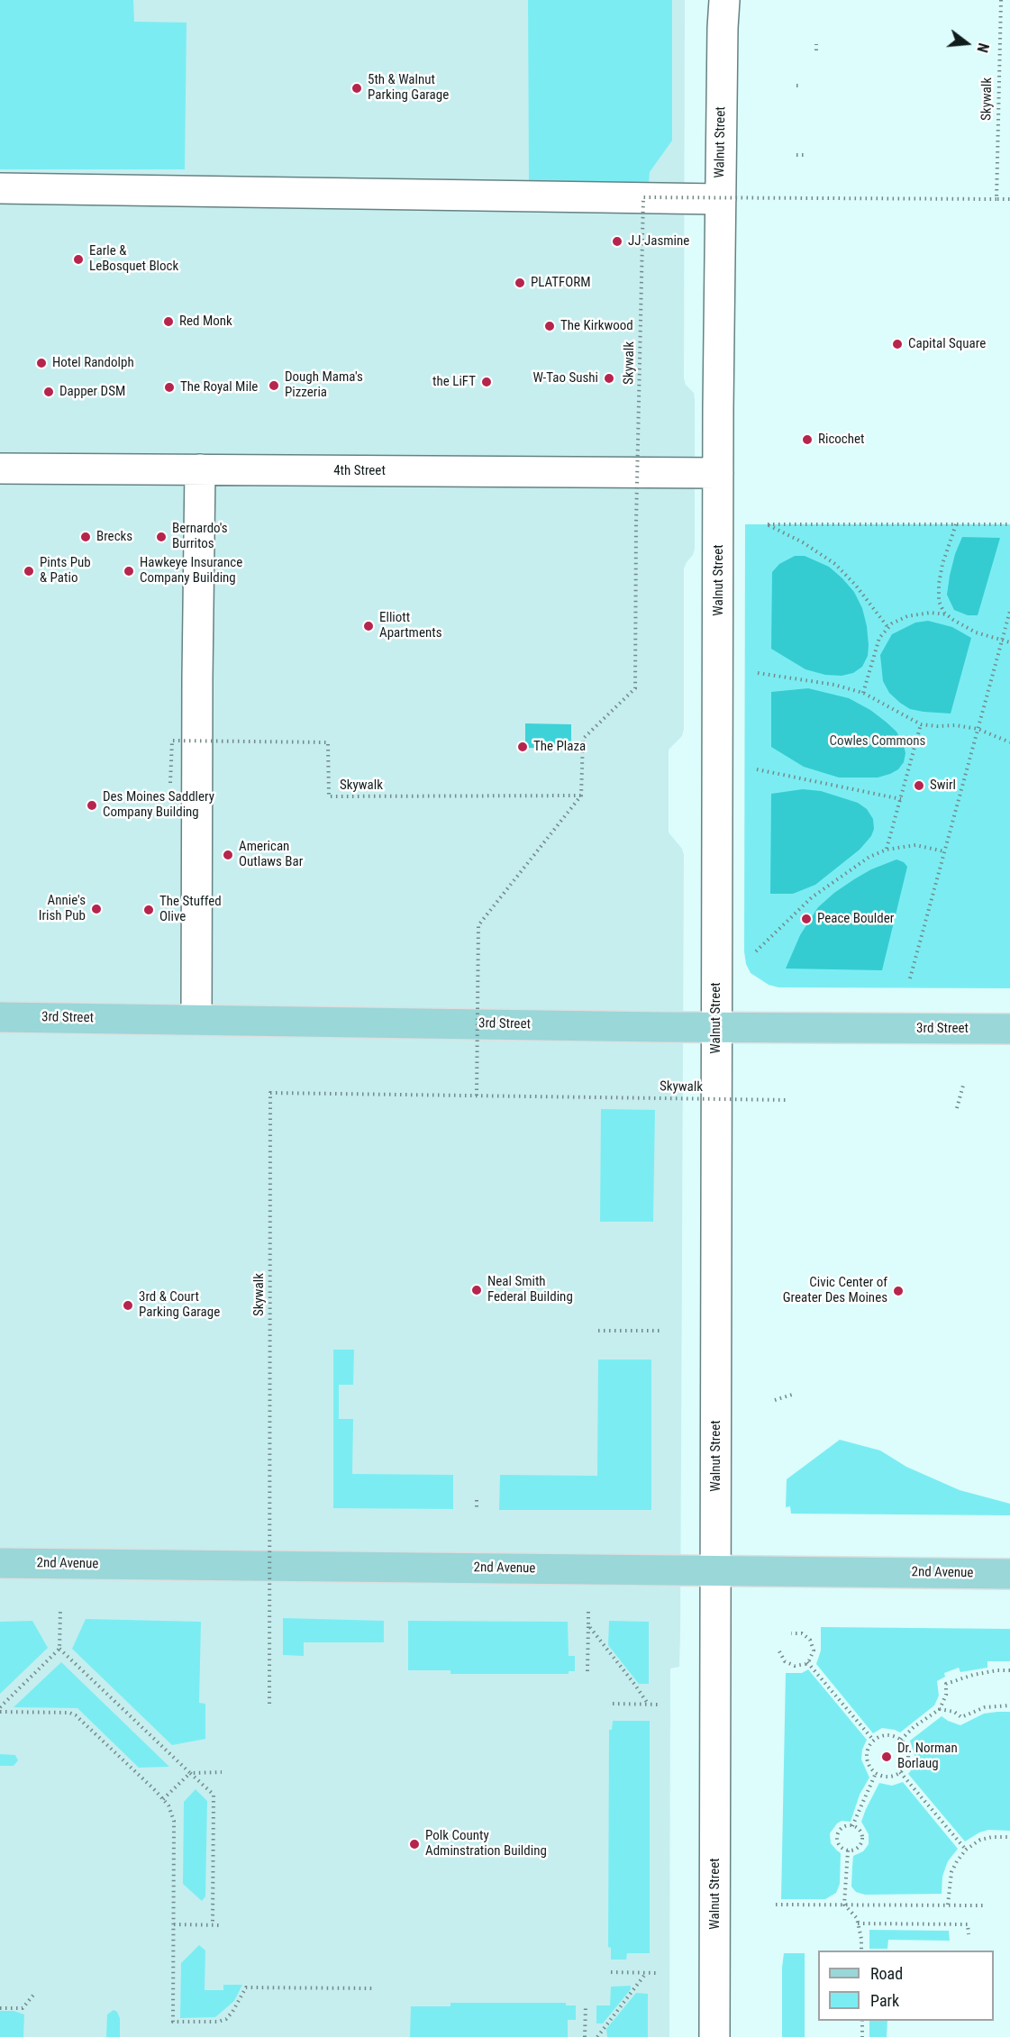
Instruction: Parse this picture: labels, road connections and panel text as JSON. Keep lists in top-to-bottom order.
{
  "streets": {
    "main road": ["3rd Street", "2nd Avenue"],
    "street": ["Walnut Street", "4th Street"],
    "path": ["Skywalk"]
  },
  "crossings": [
    ["Walnut Street", "4th Street"],
    ["Walnut Street", "3rd Street"],
    ["Walnut Street", "2nd Avenue"]
  ],
  "parks": ["Cowles Commons"],
  "places": [
    "5th & Walnut Parking Garage",
    "JJ Jasmine",
    "Earle & LeBosquet Block",
    "PLATFORM",
    "Red Monk",
    "The Kirkwood",
    "Capital Square",
    "Hotel Randolph",
    "W-Tao Sushi",
    "the LiFT",
    "Dough Mama's Pizzeria",
    "The Royal Mile",
    "Dapper DSM",
    "Ricochet",
    "Brecks",
    "Bernardo's Burritos",
    "Pints Pub & Patio",
    "Hawkeye Insurance Company Building",
    "Elliott Apartments",
    "The Plaza",
    "Swirl",
    "Des Moines Saddlery Company Building",
    "American Outlaws Bar",
    "Annie's Irish Pub",
    "The Stuffed Olive",
    "Peace Boulder",
    "Neal Smith Federal Building",
    "Civic Center of Greater Des Moines",
    "3rd & Court Parking Garage",
    "Dr. Norman Borlaug",
    "Polk County Adminstration Building"
  ],
  "legend": ["Road", "Park"],
  "north": "right"
}
